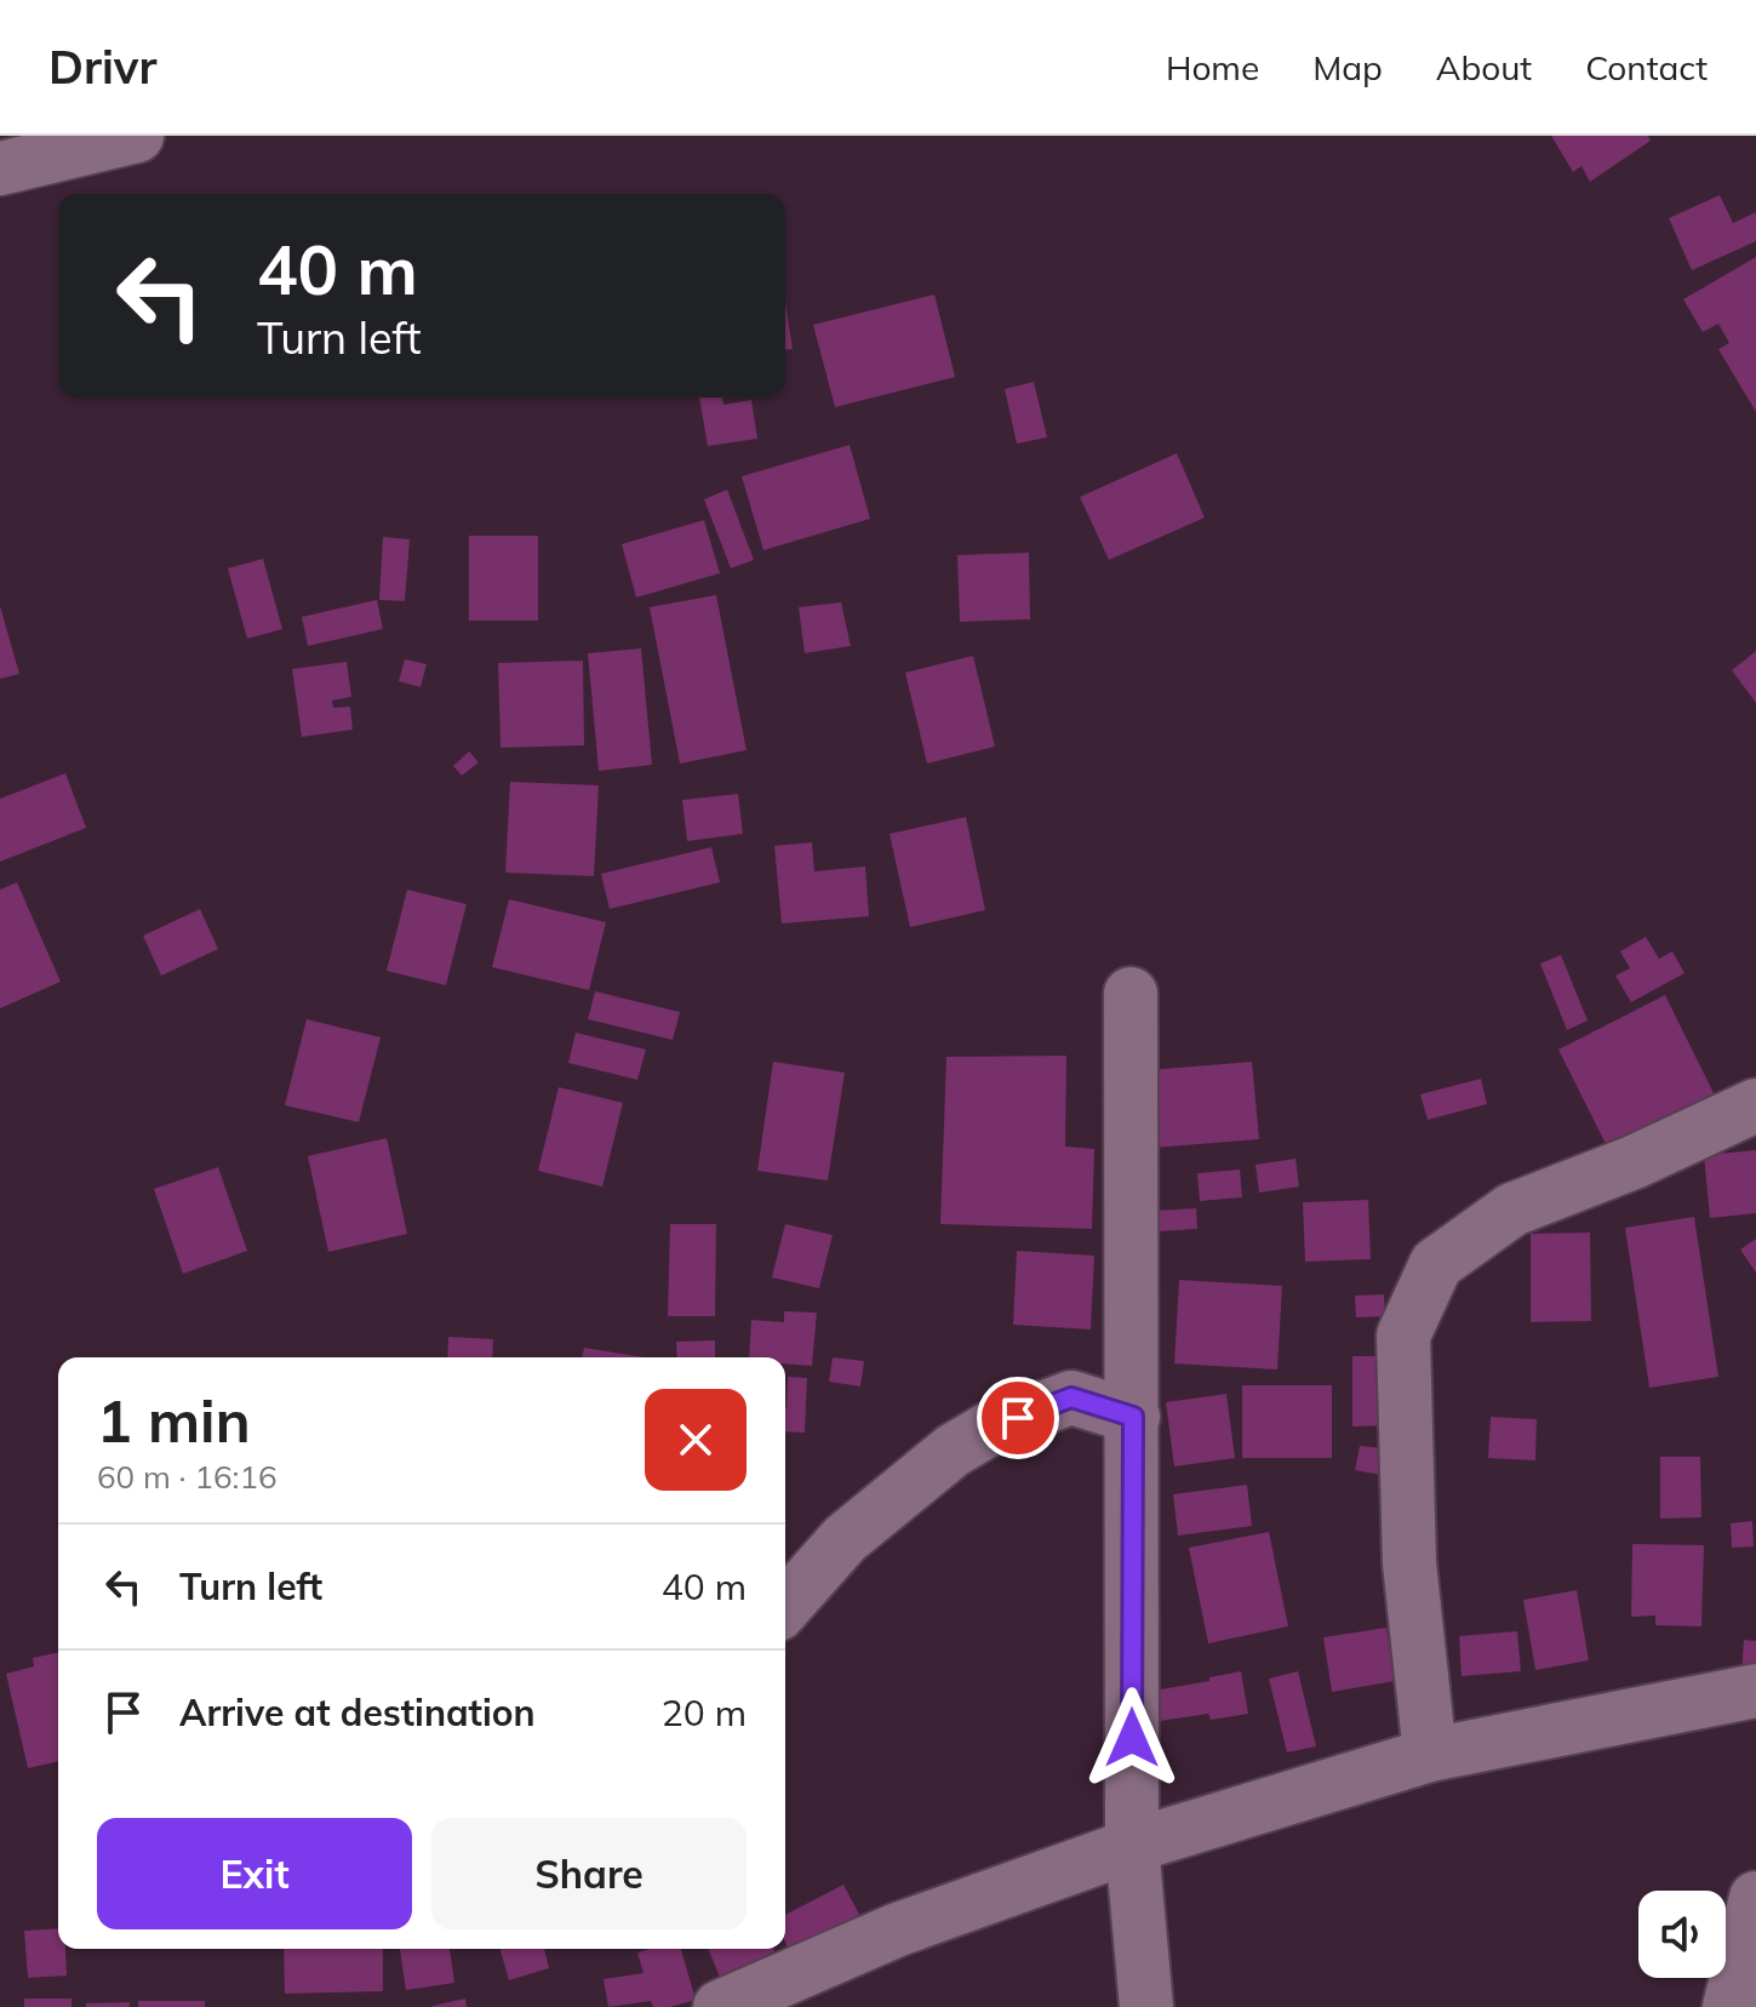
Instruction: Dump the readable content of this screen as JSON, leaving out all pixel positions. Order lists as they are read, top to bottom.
{
  "page": {
    "header": "Drivr",
    "nav": [
      "Home",
      "Map",
      "About",
      "Contact"
    ],
    "turn": ["40 m", "Turn left"],
    "heading": ["1 min", "60 m · 16:16"],
    "list": [
      {
        "name": "Turn left",
        "value": "40 m"
      },
      {
        "name": "Arrive at destination",
        "value": "20 m"
      }
    ],
    "buttons": ["Exit", "Share"]
  }
}
